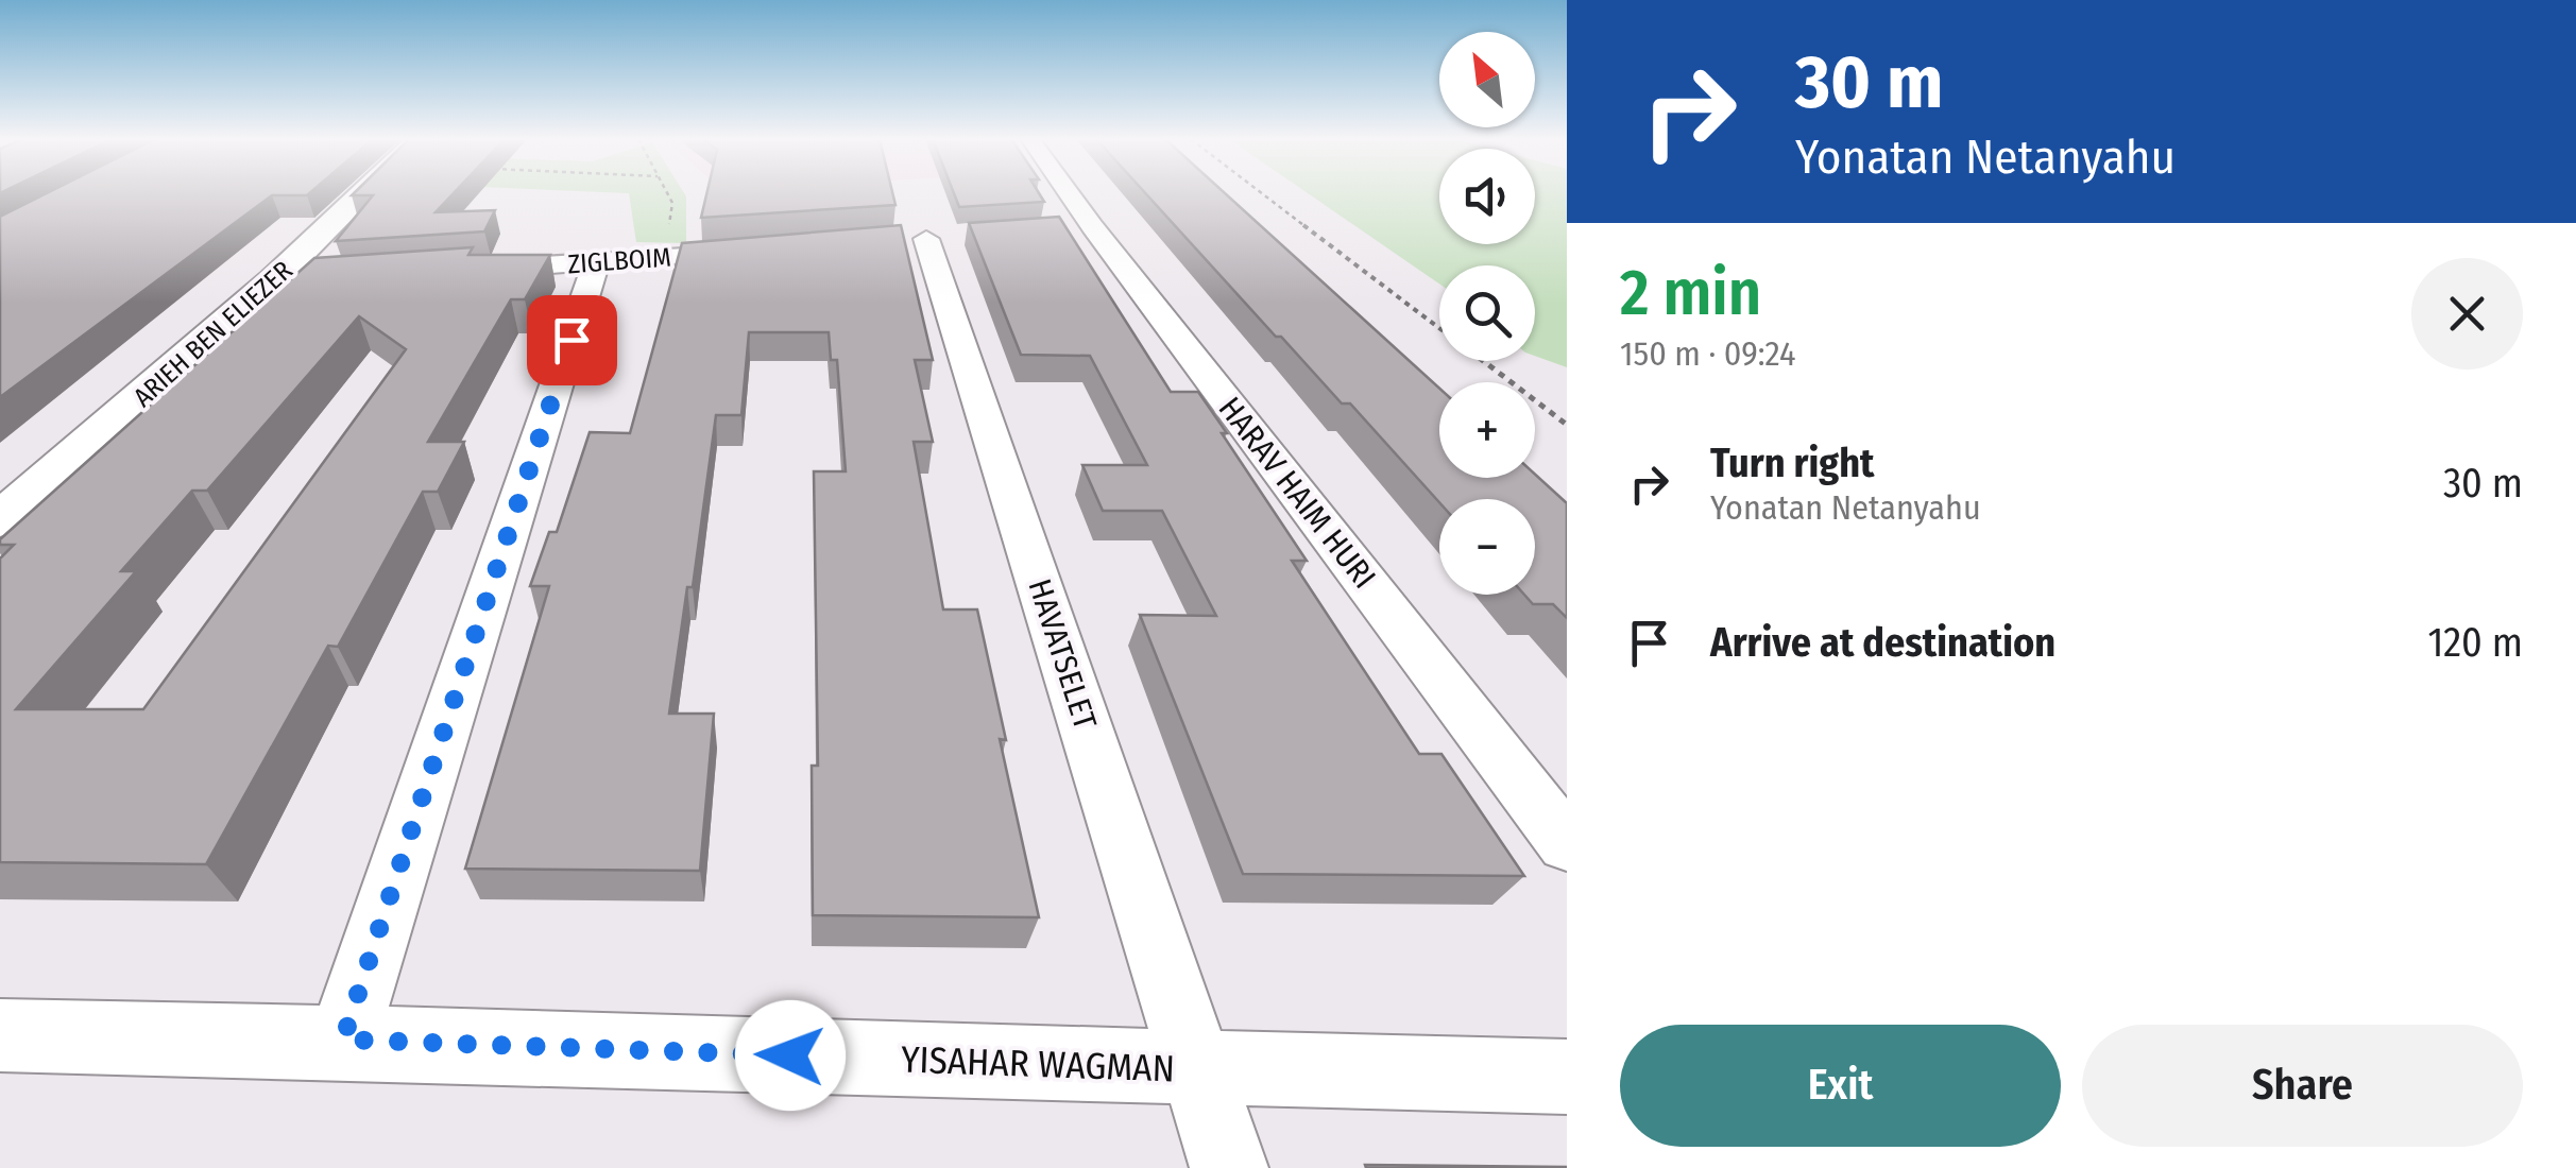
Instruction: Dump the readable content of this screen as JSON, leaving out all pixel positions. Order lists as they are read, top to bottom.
{
  "streets": {
    "street": [
      "ZIGLBOIM",
      "ARIEH BEN ELIEZER",
      "HARAV HAIM HURI",
      "HAVATSELET",
      "YISAHAR WAGMAN"
    ]
  },
  "crossings": [
    ["HAVATSELET", "YISAHAR WAGMAN"]
  ],
  "north": "top left",
  "page": {
    "turn": ["30 m", "Yonatan Netanyahu"],
    "map_buttons": ["+", "−"],
    "heading": ["2 min", "150 m · 09:24"],
    "list": [
      {
        "name": "Turn right",
        "note": "Yonatan Netanyahu",
        "value": "30 m"
      },
      {
        "name": "Arrive at destination",
        "value": "120 m"
      }
    ],
    "buttons": ["Exit", "Share"]
  }
}
